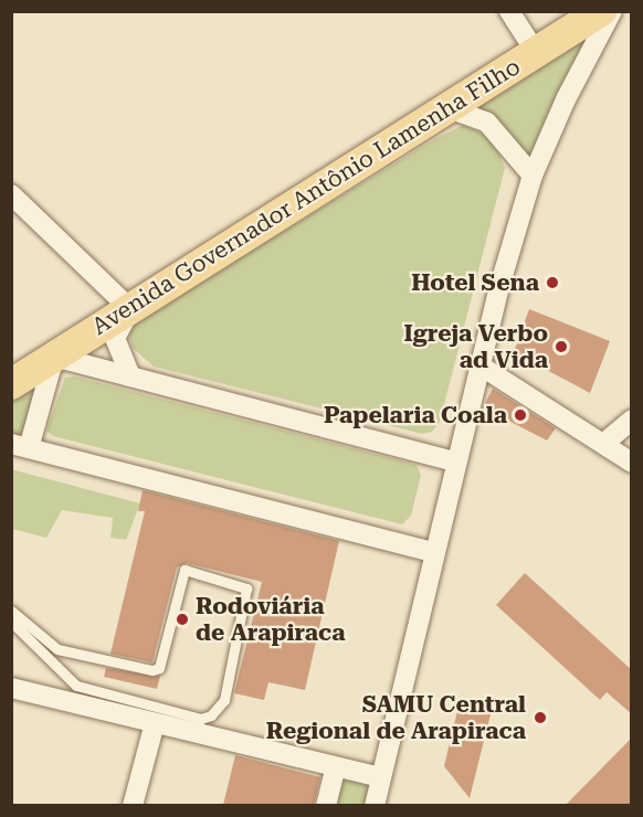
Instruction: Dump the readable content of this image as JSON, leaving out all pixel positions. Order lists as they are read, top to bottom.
{
  "streets": {
    "main road": ["Avenida Governador Antônio Lamenha Filho"]
  },
  "places": [
    "Hotel Sena",
    "Igreja Verbo ad Vida",
    "Papelaria Coala",
    "Rodoviária de Arapiraca",
    "SAMU Central Regional de Arapiraca"
  ]
}
